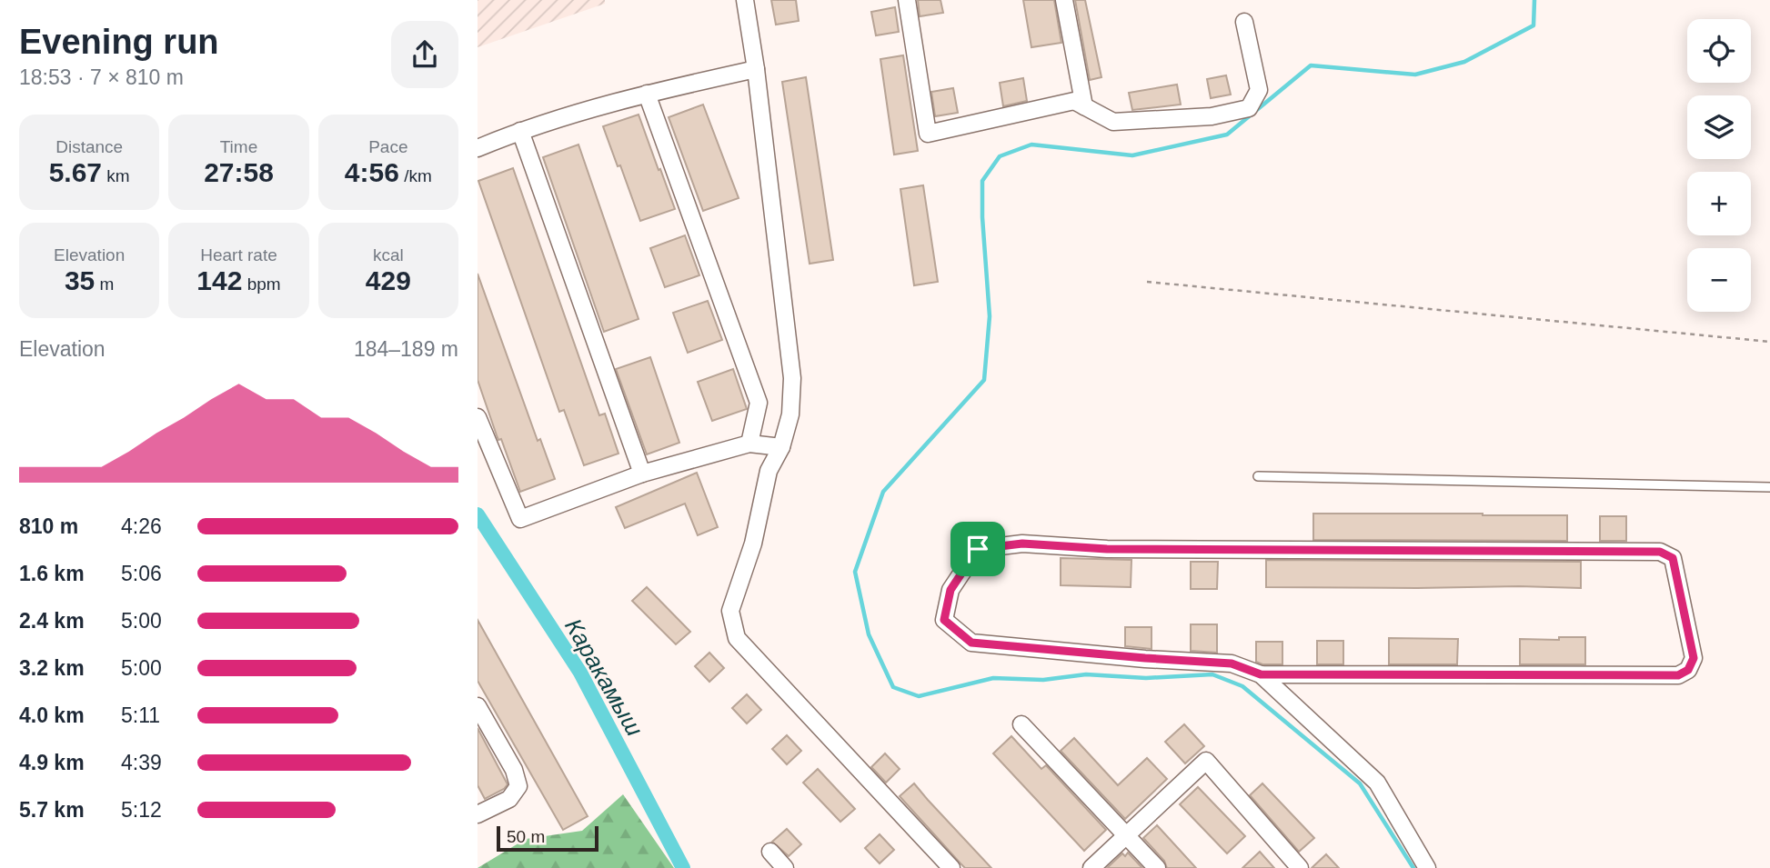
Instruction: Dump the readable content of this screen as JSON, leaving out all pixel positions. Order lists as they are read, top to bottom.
{
  "water": ["Каракамыш"],
  "scale_bar": "50 m",
  "page": {
    "heading": ["Evening run", "18:53 · 7 × 810 m"],
    "map_buttons": ["+", "−"],
    "stats": [
      ["Distance", "5.67 km"],
      ["Time", "27:58"],
      ["Pace", "4:56 /km"],
      ["Elevation", "35 m"],
      ["Heart rate", "142 bpm"],
      ["kcal", "429"]
    ],
    "chart": ["Elevation", "184–189 m"],
    "list": [
      {
        "name": "810 m",
        "note": "4:26"
      },
      {
        "name": "1.6 km",
        "note": "5:06"
      },
      {
        "name": "2.4 km",
        "note": "5:00"
      },
      {
        "name": "3.2 km",
        "note": "5:00"
      },
      {
        "name": "4.0 km",
        "note": "5:11"
      },
      {
        "name": "4.9 km",
        "note": "4:39"
      },
      {
        "name": "5.7 km",
        "note": "5:12"
      }
    ],
    "scale": "50 m"
  }
}
